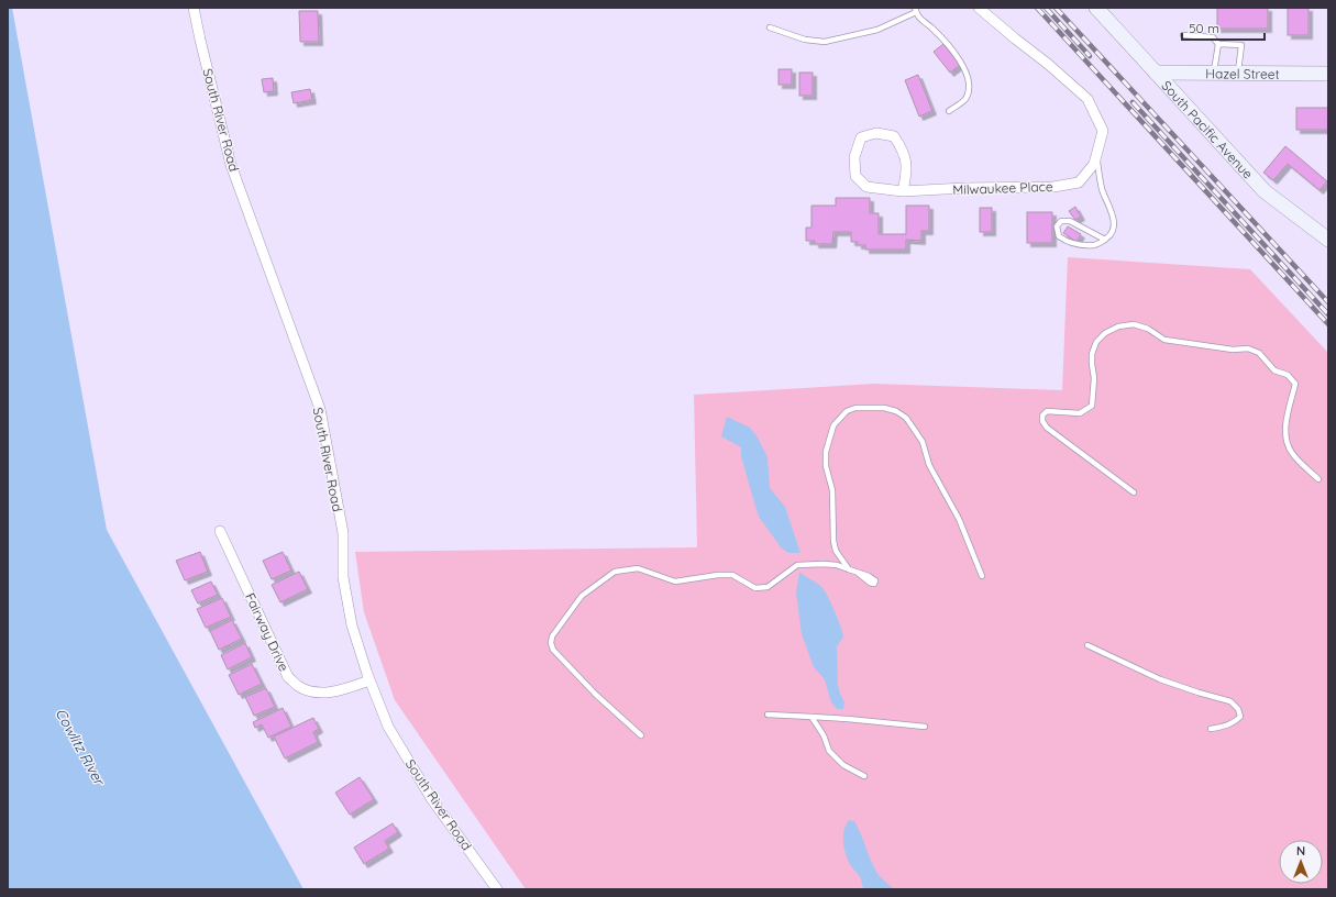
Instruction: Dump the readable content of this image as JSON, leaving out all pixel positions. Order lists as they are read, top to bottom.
{
  "streets": {
    "street": [
      "Hazel Street",
      "South River Road",
      "South Pacific Avenue",
      "Milwaukee Place",
      "Fairway Drive"
    ]
  },
  "crossings": [
    ["Hazel Street", "South Pacific Avenue"],
    ["South River Road", "Fairway Drive"]
  ],
  "water": ["Cowlitz River"],
  "scale_bar": "50 m",
  "north": "top"
}
